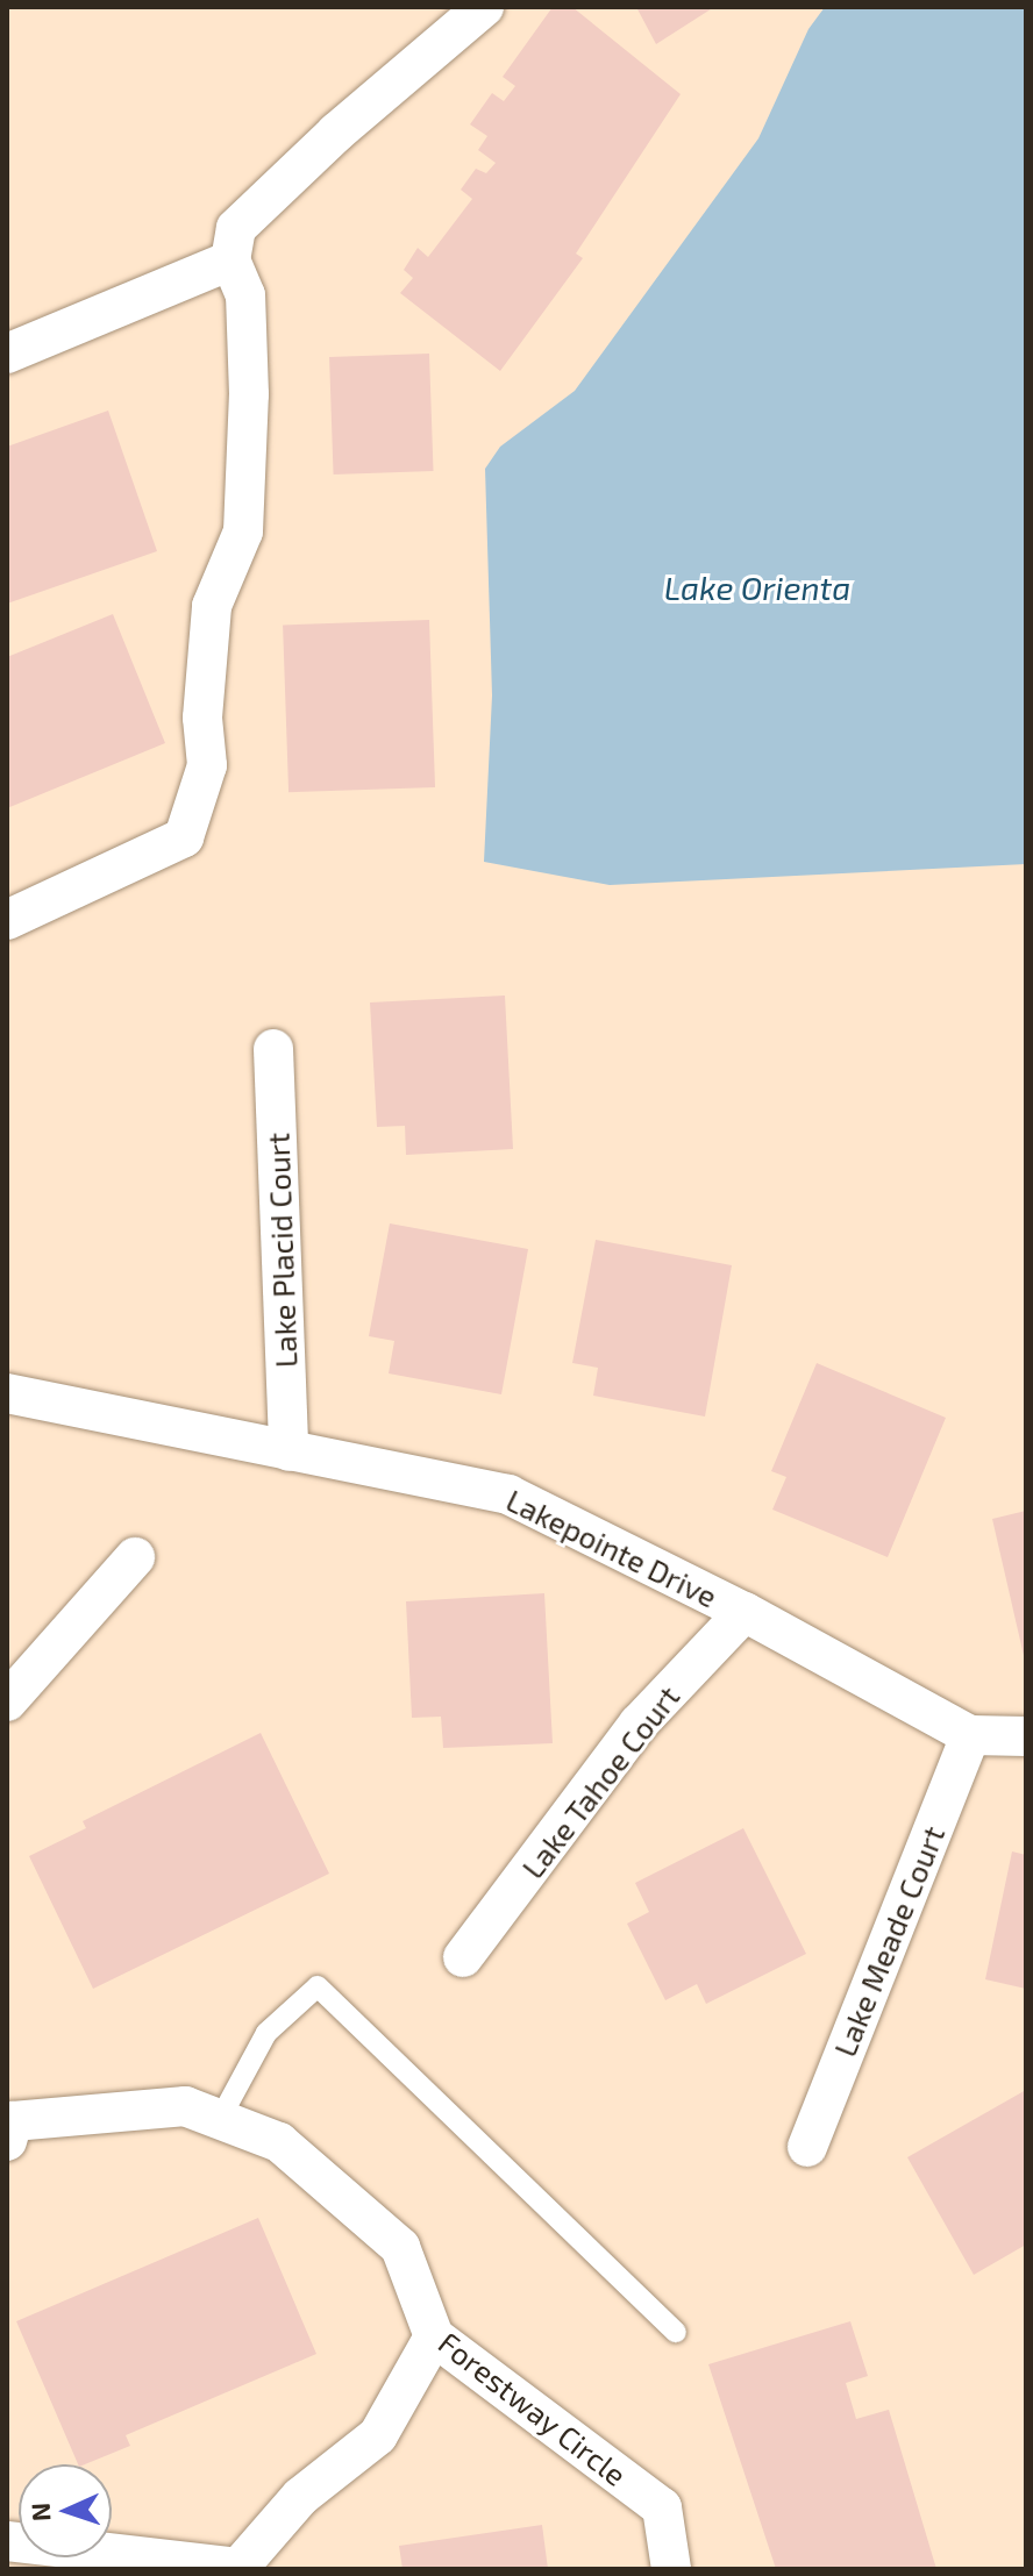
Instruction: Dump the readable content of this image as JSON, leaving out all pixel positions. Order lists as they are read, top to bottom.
{
  "streets": {
    "street": [
      "Lake Placid Court",
      "Lakepointe Drive",
      "Lake Tahoe Court",
      "Lake Meade Court",
      "Forestway Circle"
    ]
  },
  "crossings": [
    ["Lake Placid Court", "Lakepointe Drive"],
    ["Lakepointe Drive", "Lake Tahoe Court"],
    ["Lakepointe Drive", "Lake Meade Court"]
  ],
  "water": ["Lake Orienta"],
  "north": "left"
}
